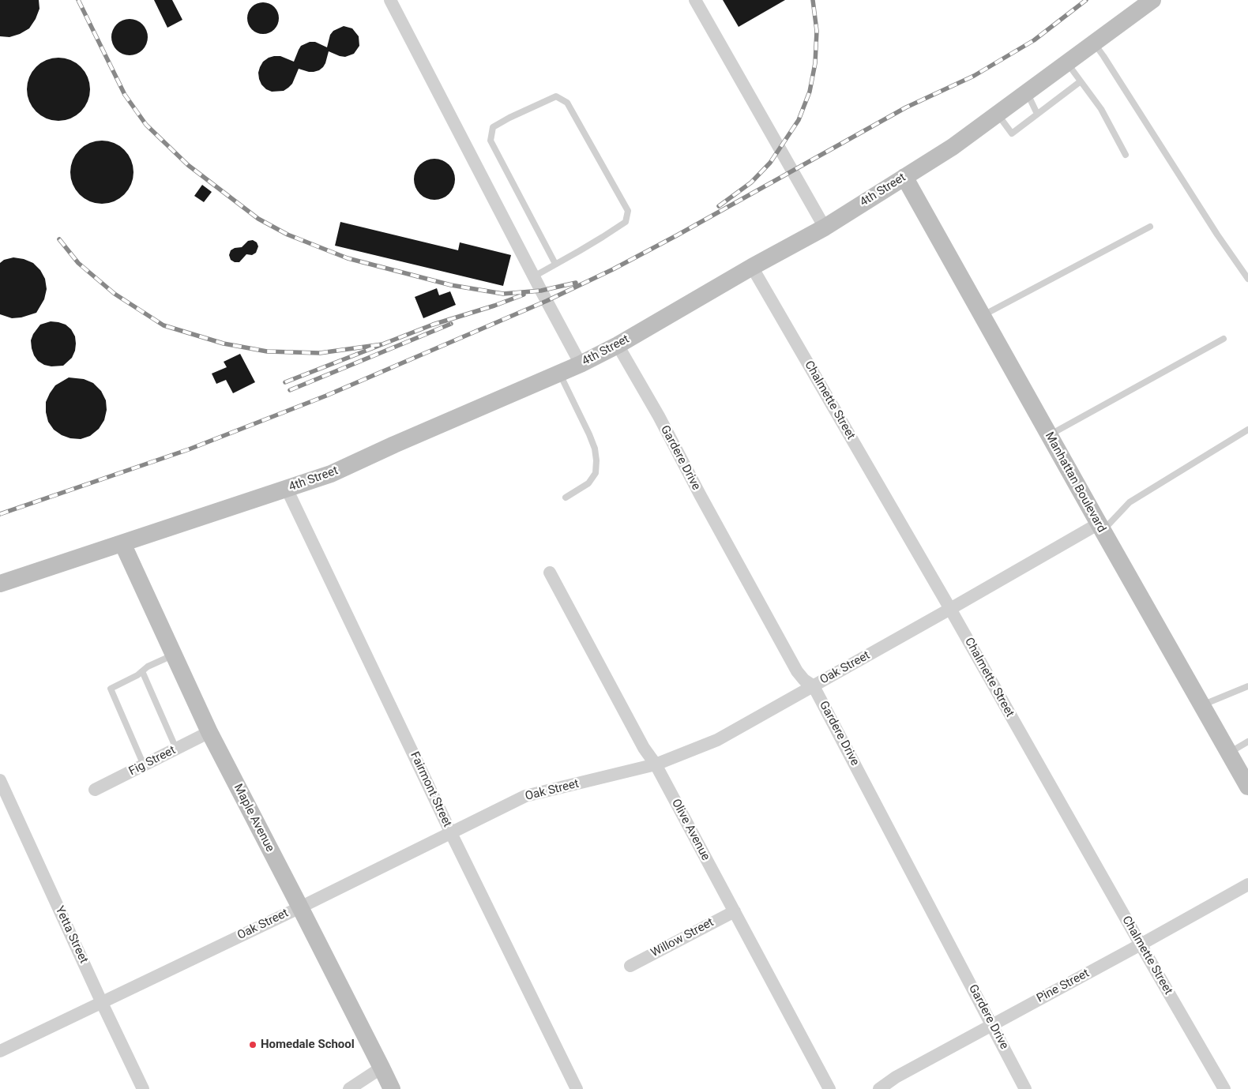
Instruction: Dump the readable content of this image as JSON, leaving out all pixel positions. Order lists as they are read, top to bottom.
{
  "streets": {
    "main road": ["4th Street", "Manhattan Boulevard", "Maple Avenue"],
    "street": [
      "Chalmette Street",
      "Gardere Drive",
      "Oak Street",
      "Fig Street",
      "Fairmont Street",
      "Olive Avenue",
      "Yetta Street",
      "Willow Street",
      "Pine Street"
    ]
  },
  "crossings": [
    ["4th Street", "Chalmette Street"],
    ["4th Street", "Gardere Drive"],
    ["4th Street", "Manhattan Boulevard"],
    ["4th Street", "Fairmont Street"],
    ["4th Street", "Maple Avenue"],
    ["Chalmette Street", "Oak Street"],
    ["Chalmette Street", "Pine Street"],
    ["Gardere Drive", "Oak Street"],
    ["Gardere Drive", "Pine Street"],
    ["Manhattan Boulevard", "Oak Street"],
    ["Oak Street", "Fairmont Street"],
    ["Oak Street", "Maple Avenue"],
    ["Oak Street", "Olive Avenue"],
    ["Oak Street", "Yetta Street"],
    ["Fig Street", "Maple Avenue"],
    ["Olive Avenue", "Willow Street"]
  ],
  "places": ["Homedale School"]
}
